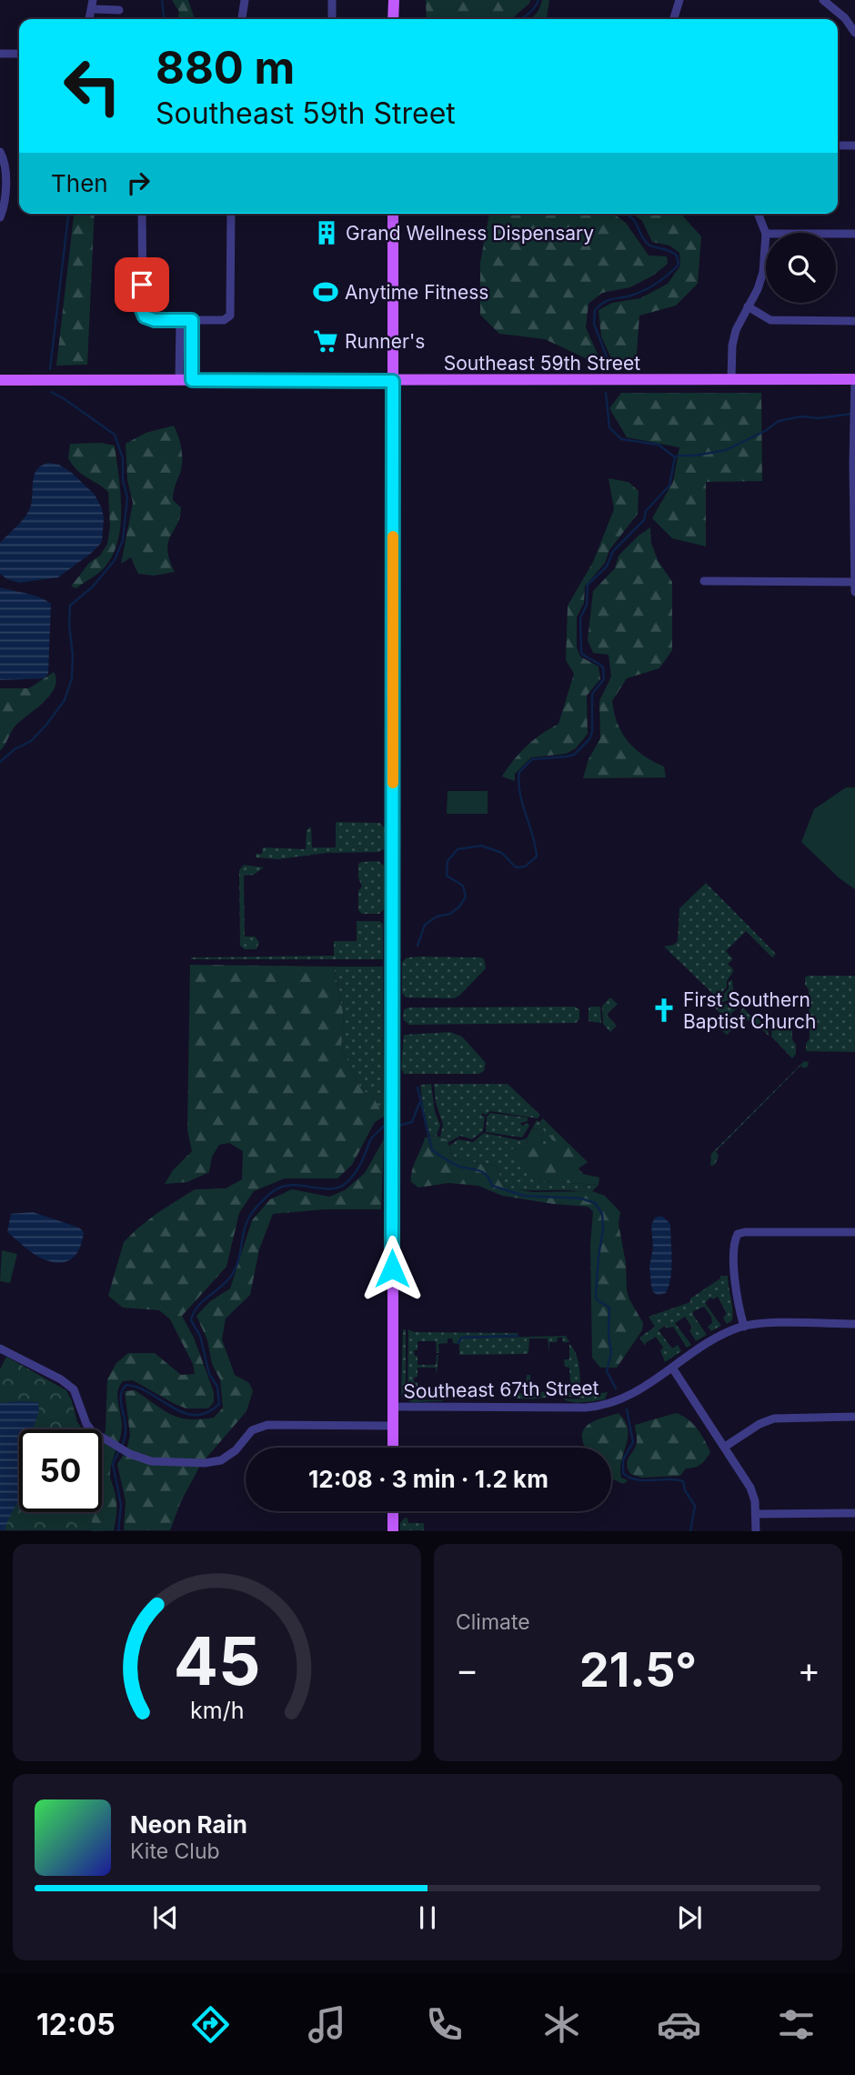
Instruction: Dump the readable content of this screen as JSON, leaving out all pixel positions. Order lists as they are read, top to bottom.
{
  "streets": {
    "main road": ["Southeast 59th Street"],
    "street": ["Southeast 67th Street"]
  },
  "places": {
    "building": ["Grand Wellness Dispensary"],
    "sports": ["Anytime Fitness"],
    "supermarket": ["Runner's"],
    "church": ["First Southern Baptist Church"]
  },
  "page": {
    "turn": ["880 m", "Southeast 59th Street"],
    "then": "Then",
    "limit": "50",
    "trip": "12:08 · 3 min · 1.2 km",
    "tile": "Climate",
    "heat": ["−", "21.5°", "+"],
    "song": ["Neon Rain", "Kite Club"],
    "tabs": "12:05",
    "gauge": ["45", "km/h"]
  }
}
